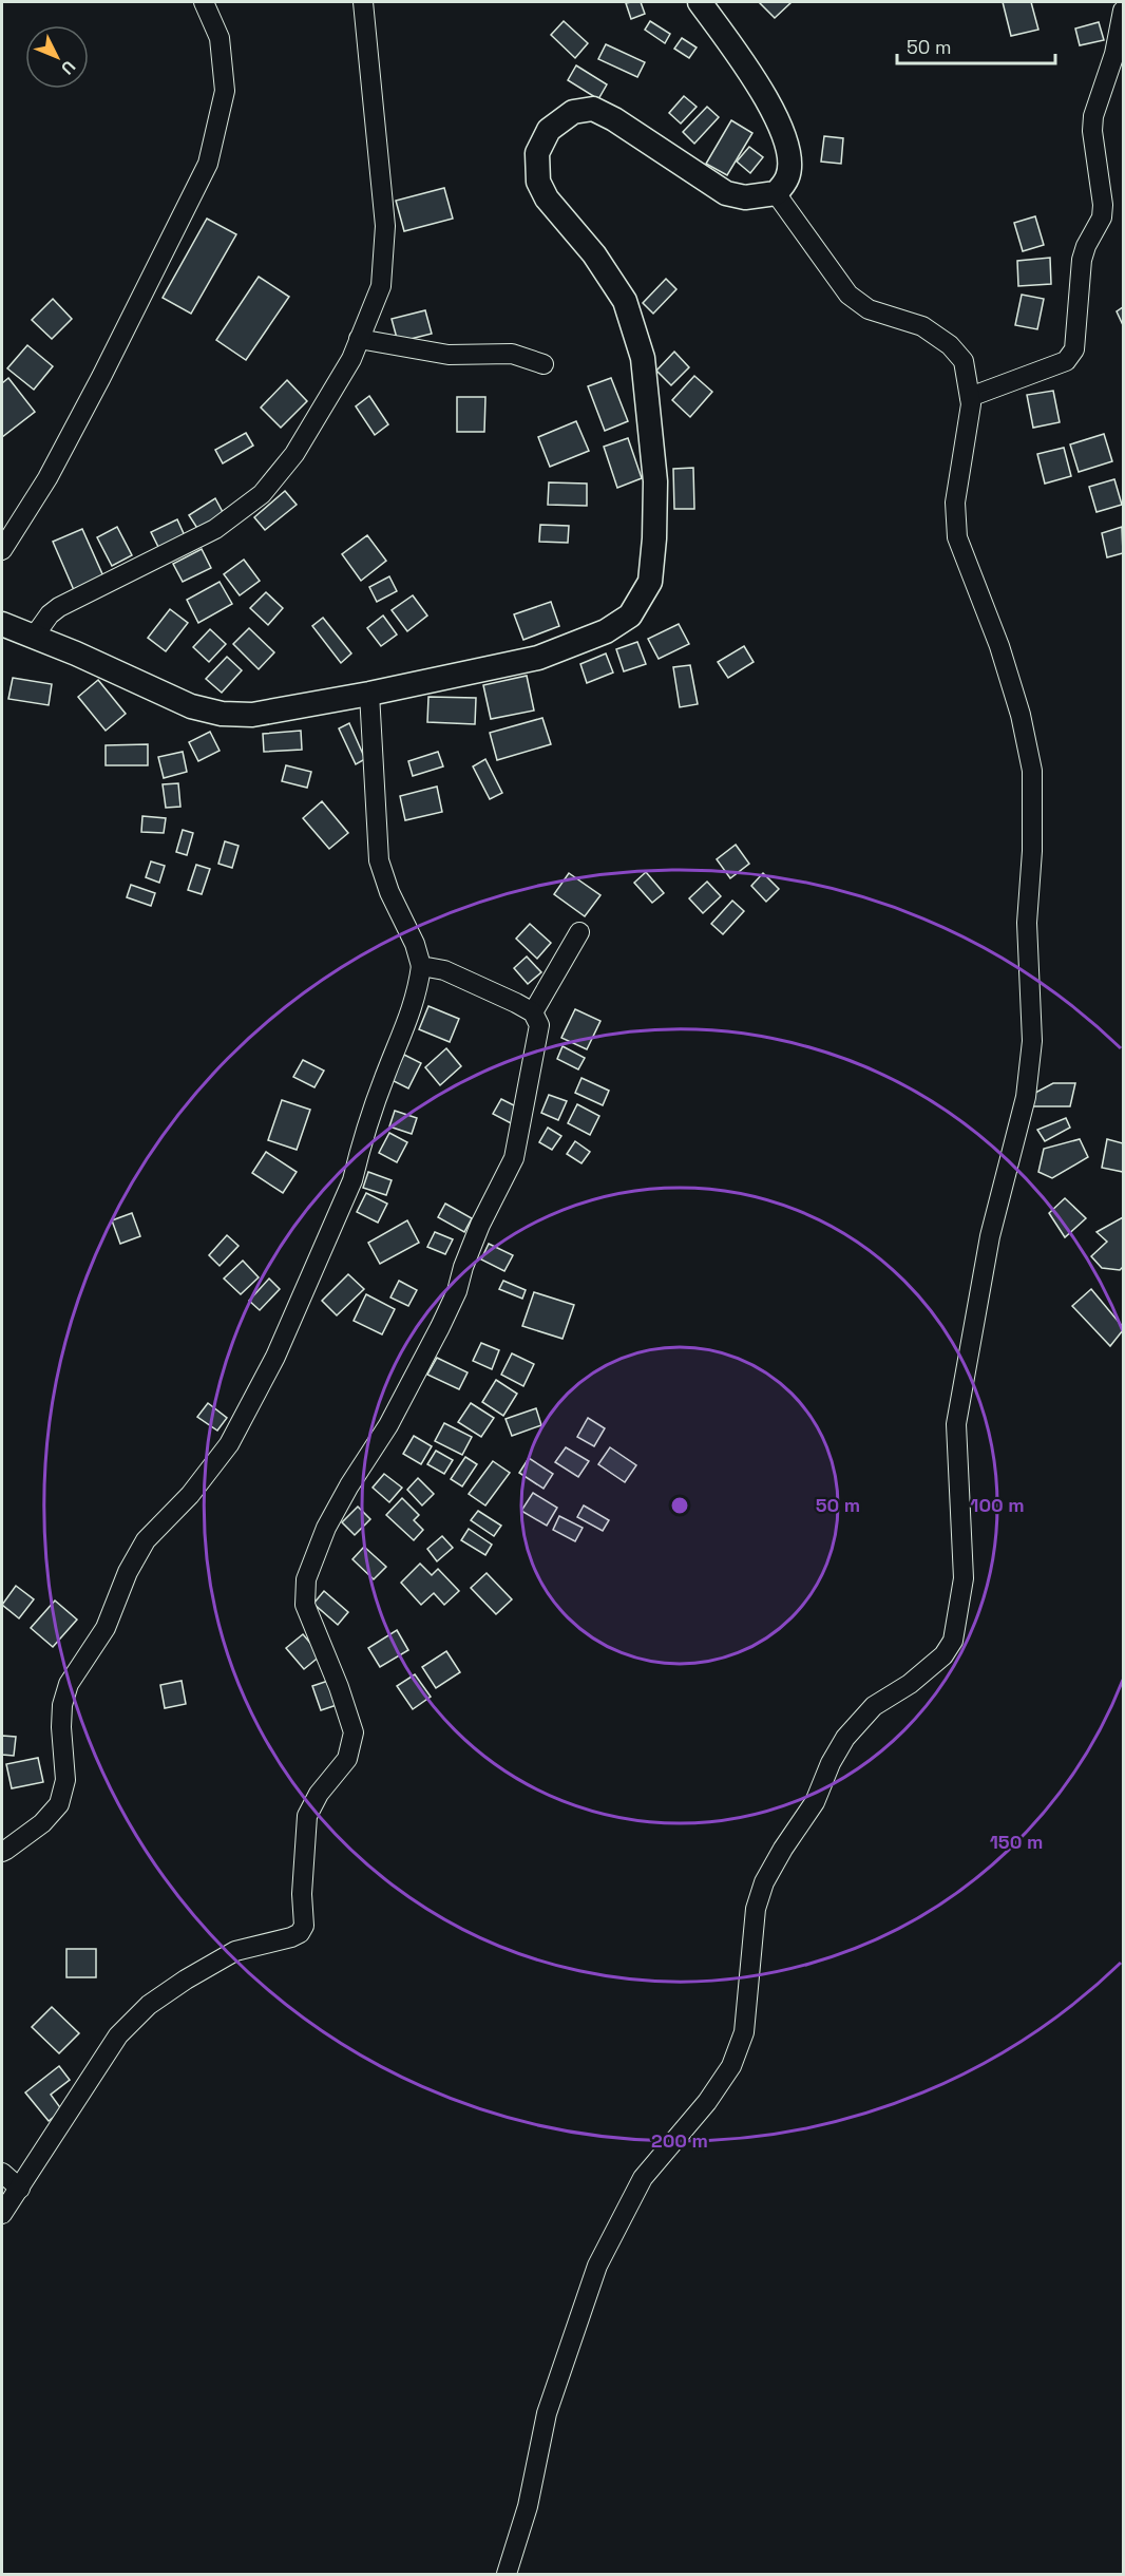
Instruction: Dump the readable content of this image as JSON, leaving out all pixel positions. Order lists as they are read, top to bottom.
{
  "scale_bar": "50 m",
  "north": "bottom right",
  "rings": [
    "50 m",
    "100 m",
    "150 m",
    "200 m"
  ]
}
